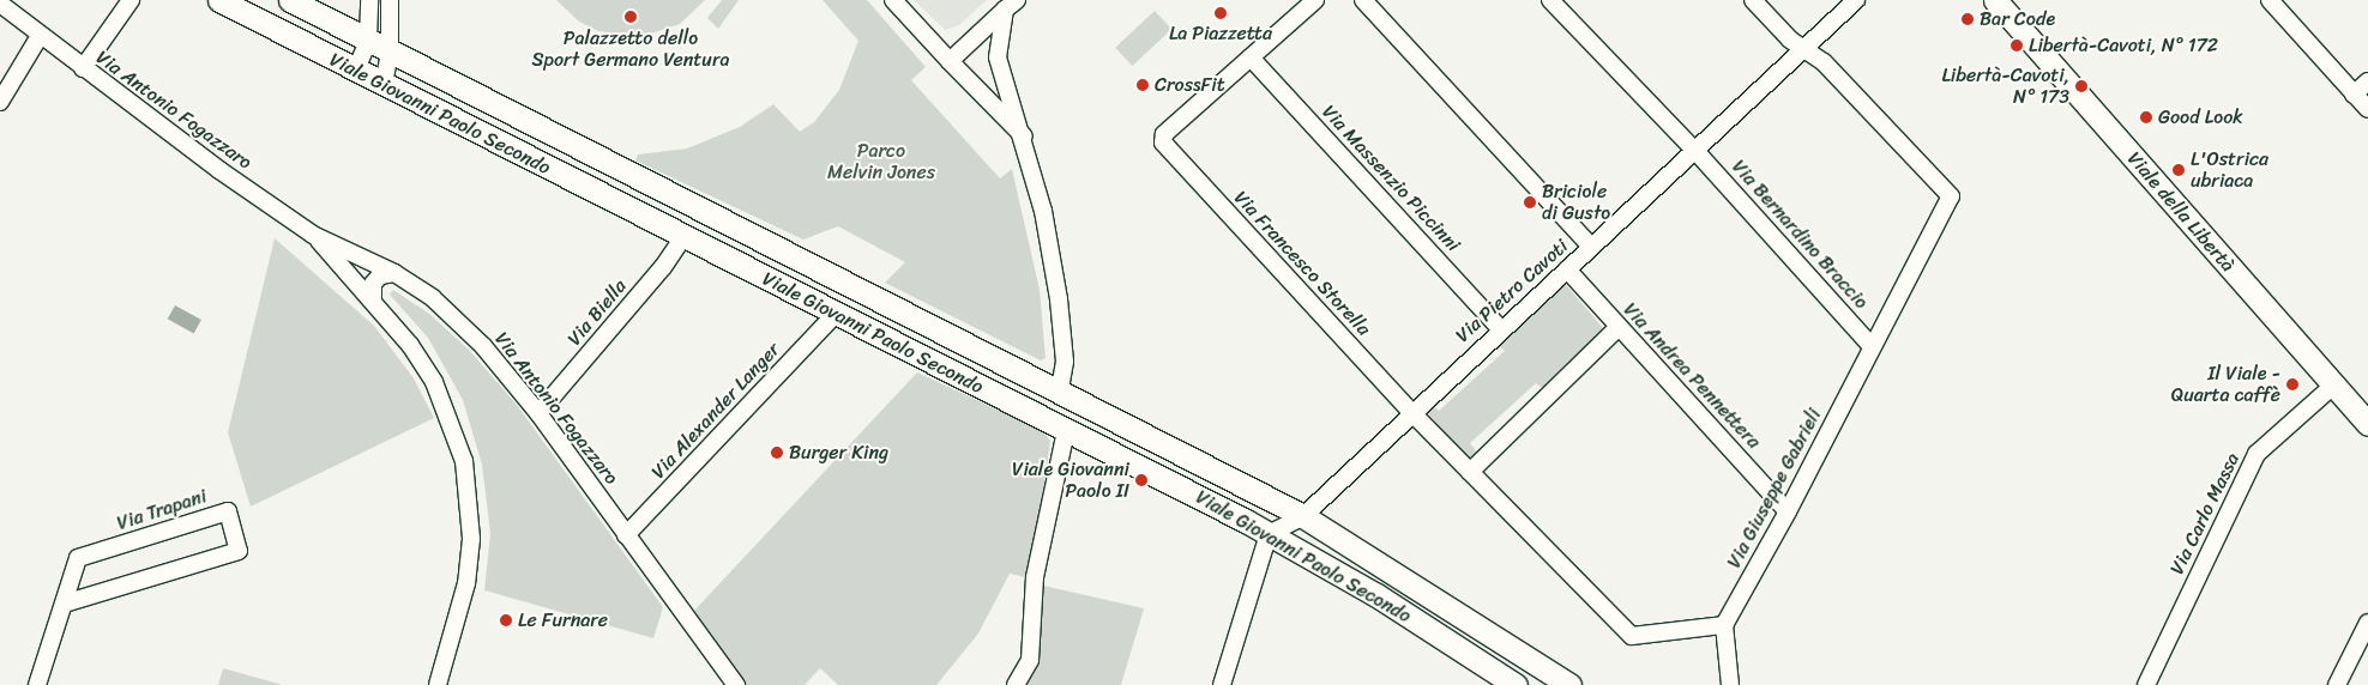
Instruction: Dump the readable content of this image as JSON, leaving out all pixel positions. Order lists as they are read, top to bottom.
{
  "streets": {
    "main road": ["Viale Giovanni Paolo Secondo", "Viale della Libertà"],
    "street": [
      "Via Antonio Fogazzaro",
      "Via Massenzio Piccinni",
      "Via Bernardino Braccio",
      "Via Francesco Storella",
      "Via Pietro Cavoti",
      "Via Biella",
      "Via Andrea Pennettera",
      "Via Alexander Langer",
      "Via Giuseppe Gabrieli",
      "Via Trapani",
      "Via Carlo Massa"
    ]
  },
  "crossings": [
    ["Via Antonio Fogazzaro", "Via Biella"],
    ["Via Antonio Fogazzaro", "Via Alexander Langer"],
    ["Viale Giovanni Paolo Secondo", "Via Pietro Cavoti"],
    ["Viale Giovanni Paolo Secondo", "Via Biella"],
    ["Viale Giovanni Paolo Secondo", "Via Alexander Langer"],
    ["Via Massenzio Piccinni", "Via Francesco Storella"],
    ["Via Massenzio Piccinni", "Via Pietro Cavoti"],
    ["Viale della Libertà", "Via Carlo Massa"],
    ["Via Bernardino Braccio", "Via Pietro Cavoti"],
    ["Via Bernardino Braccio", "Via Giuseppe Gabrieli"],
    ["Via Francesco Storella", "Via Pietro Cavoti"],
    ["Via Pietro Cavoti", "Via Andrea Pennettera"],
    ["Via Pietro Cavoti", "Via Giuseppe Gabrieli"],
    ["Via Andrea Pennettera", "Via Giuseppe Gabrieli"]
  ],
  "parks": ["Parco Melvin Jones"],
  "places": [
    "La Piazzetta",
    "Palazzetto dello Sport Germano Ventura",
    "Bar Code",
    "Libertà-Cavoti, N° 172",
    "CrossFit",
    "Libertà-Cavoti, N° 173",
    "Good Look",
    "L'Ostrica ubriaca",
    "Briciole di Gusto",
    "Il Viale - Quarta caffè",
    "Burger King",
    "Viale Giovanni Paolo II",
    "Le Furnare"
  ]
}
